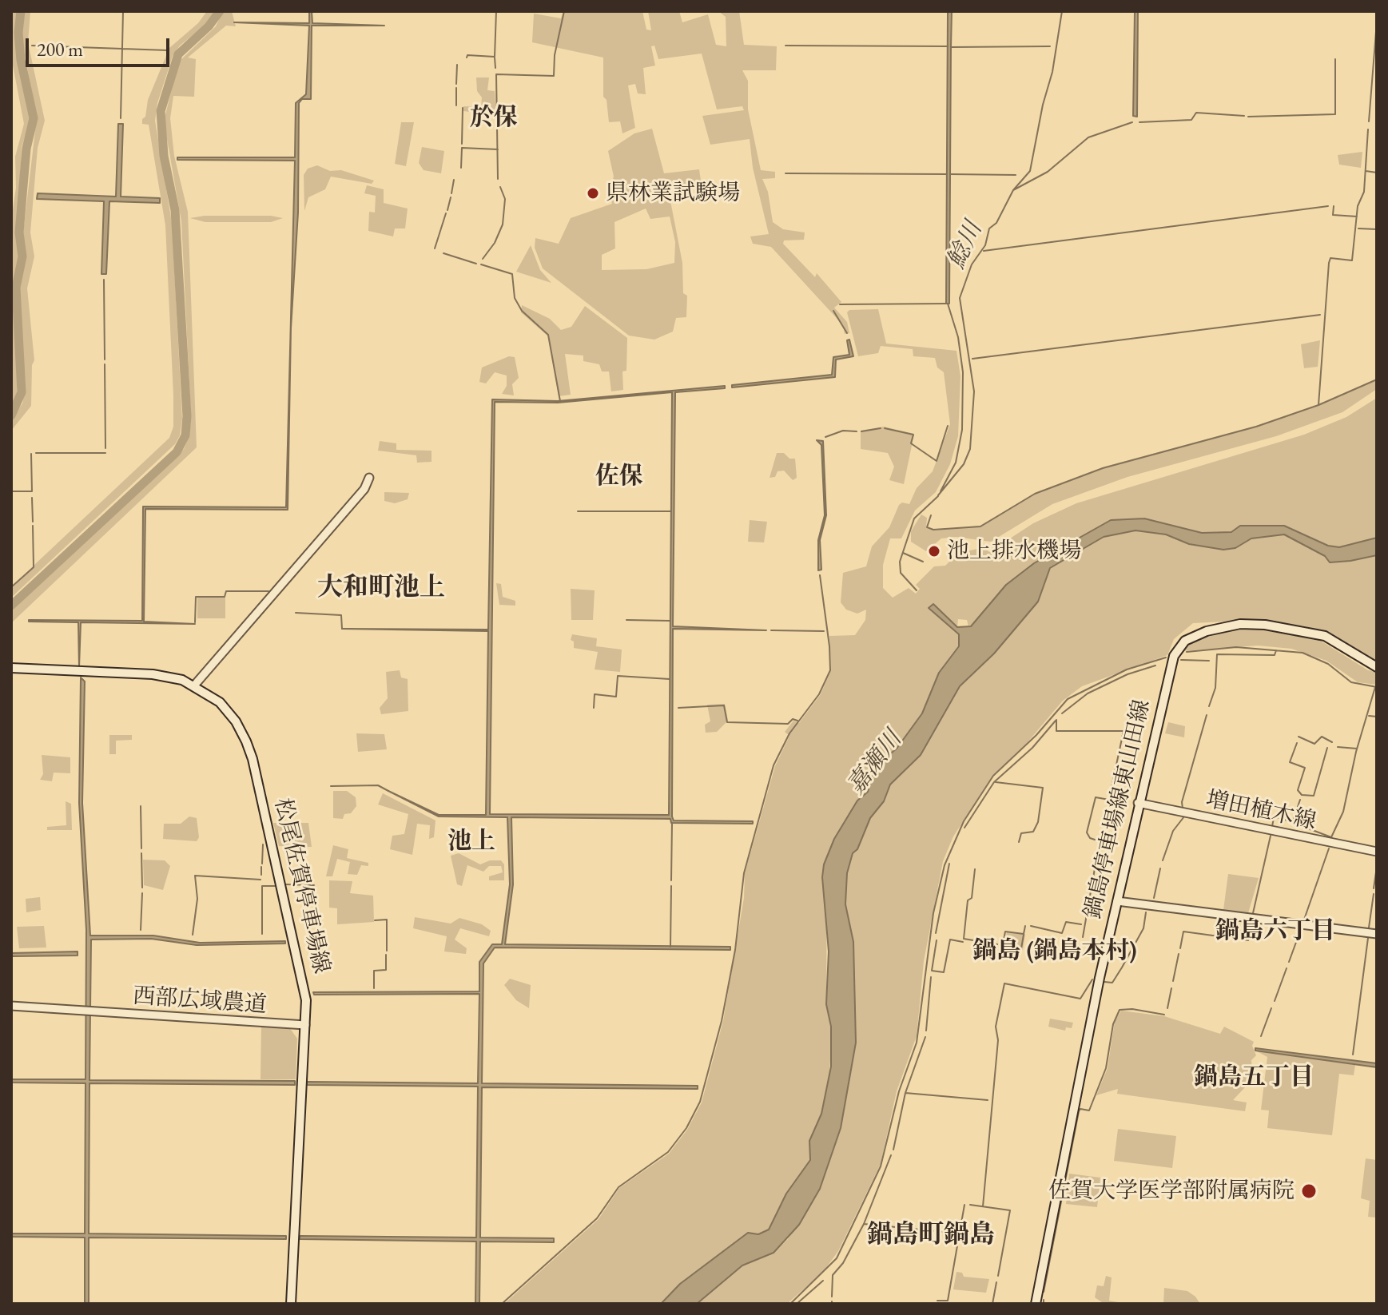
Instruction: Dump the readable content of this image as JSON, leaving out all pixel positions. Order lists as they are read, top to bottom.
{
  "streets": {
    "main road": ["鍋島停車場線東山田線", "松尾佐賀停車場線"],
    "street": ["増田植木線", "西部広域農道"]
  },
  "crossings": [
    ["鍋島停車場線東山田線", "増田植木線"],
    ["松尾佐賀停車場線", "西部広域農道"]
  ],
  "districts": [
    "於保",
    "佐保",
    "大和町池上",
    "池上",
    "鍋島六丁目",
    "鍋島 (鍋島本村)",
    "鍋島五丁目",
    "鍋島町鍋島"
  ],
  "water": ["鯰川", "嘉瀬川"],
  "places": ["県林業試験場", "池上排水機場", "佐賀大学医学部附属病院"],
  "scale_bar": "200 m"
}
